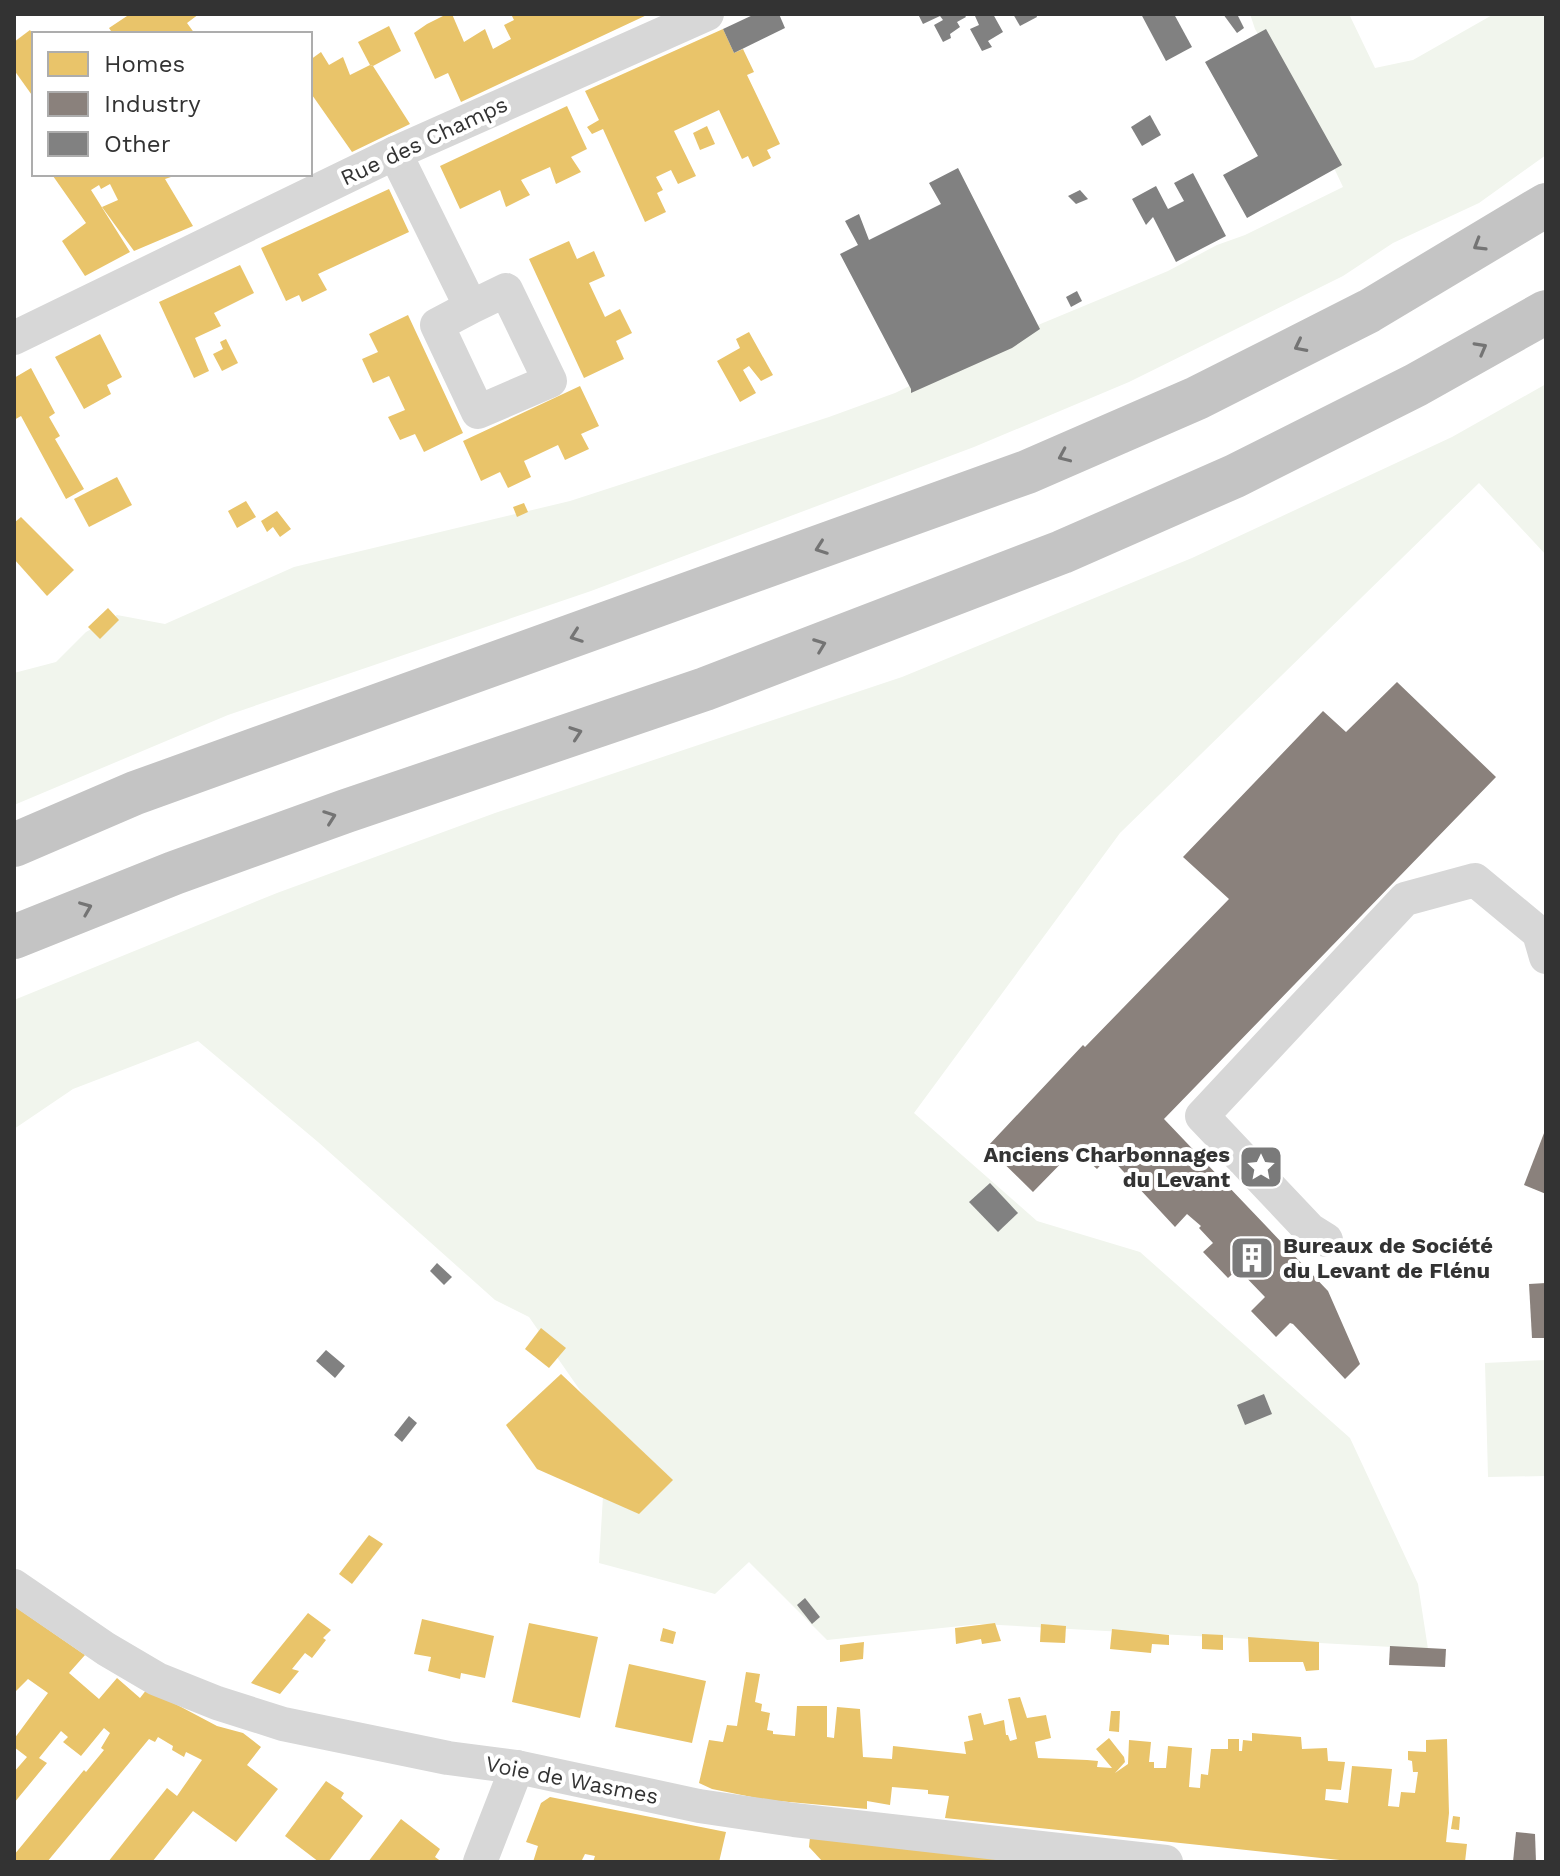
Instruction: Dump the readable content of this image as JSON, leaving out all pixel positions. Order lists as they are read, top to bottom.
{
  "streets": {
    "street": ["Rue des Champs", "Voie de Wasmes"]
  },
  "places": {
    "place": ["Anciens Charbonnages du Levant"],
    "building": ["Bureaux de Société du Levant de Flénu"]
  },
  "legend": ["Homes", "Industry", "Other"]
}
